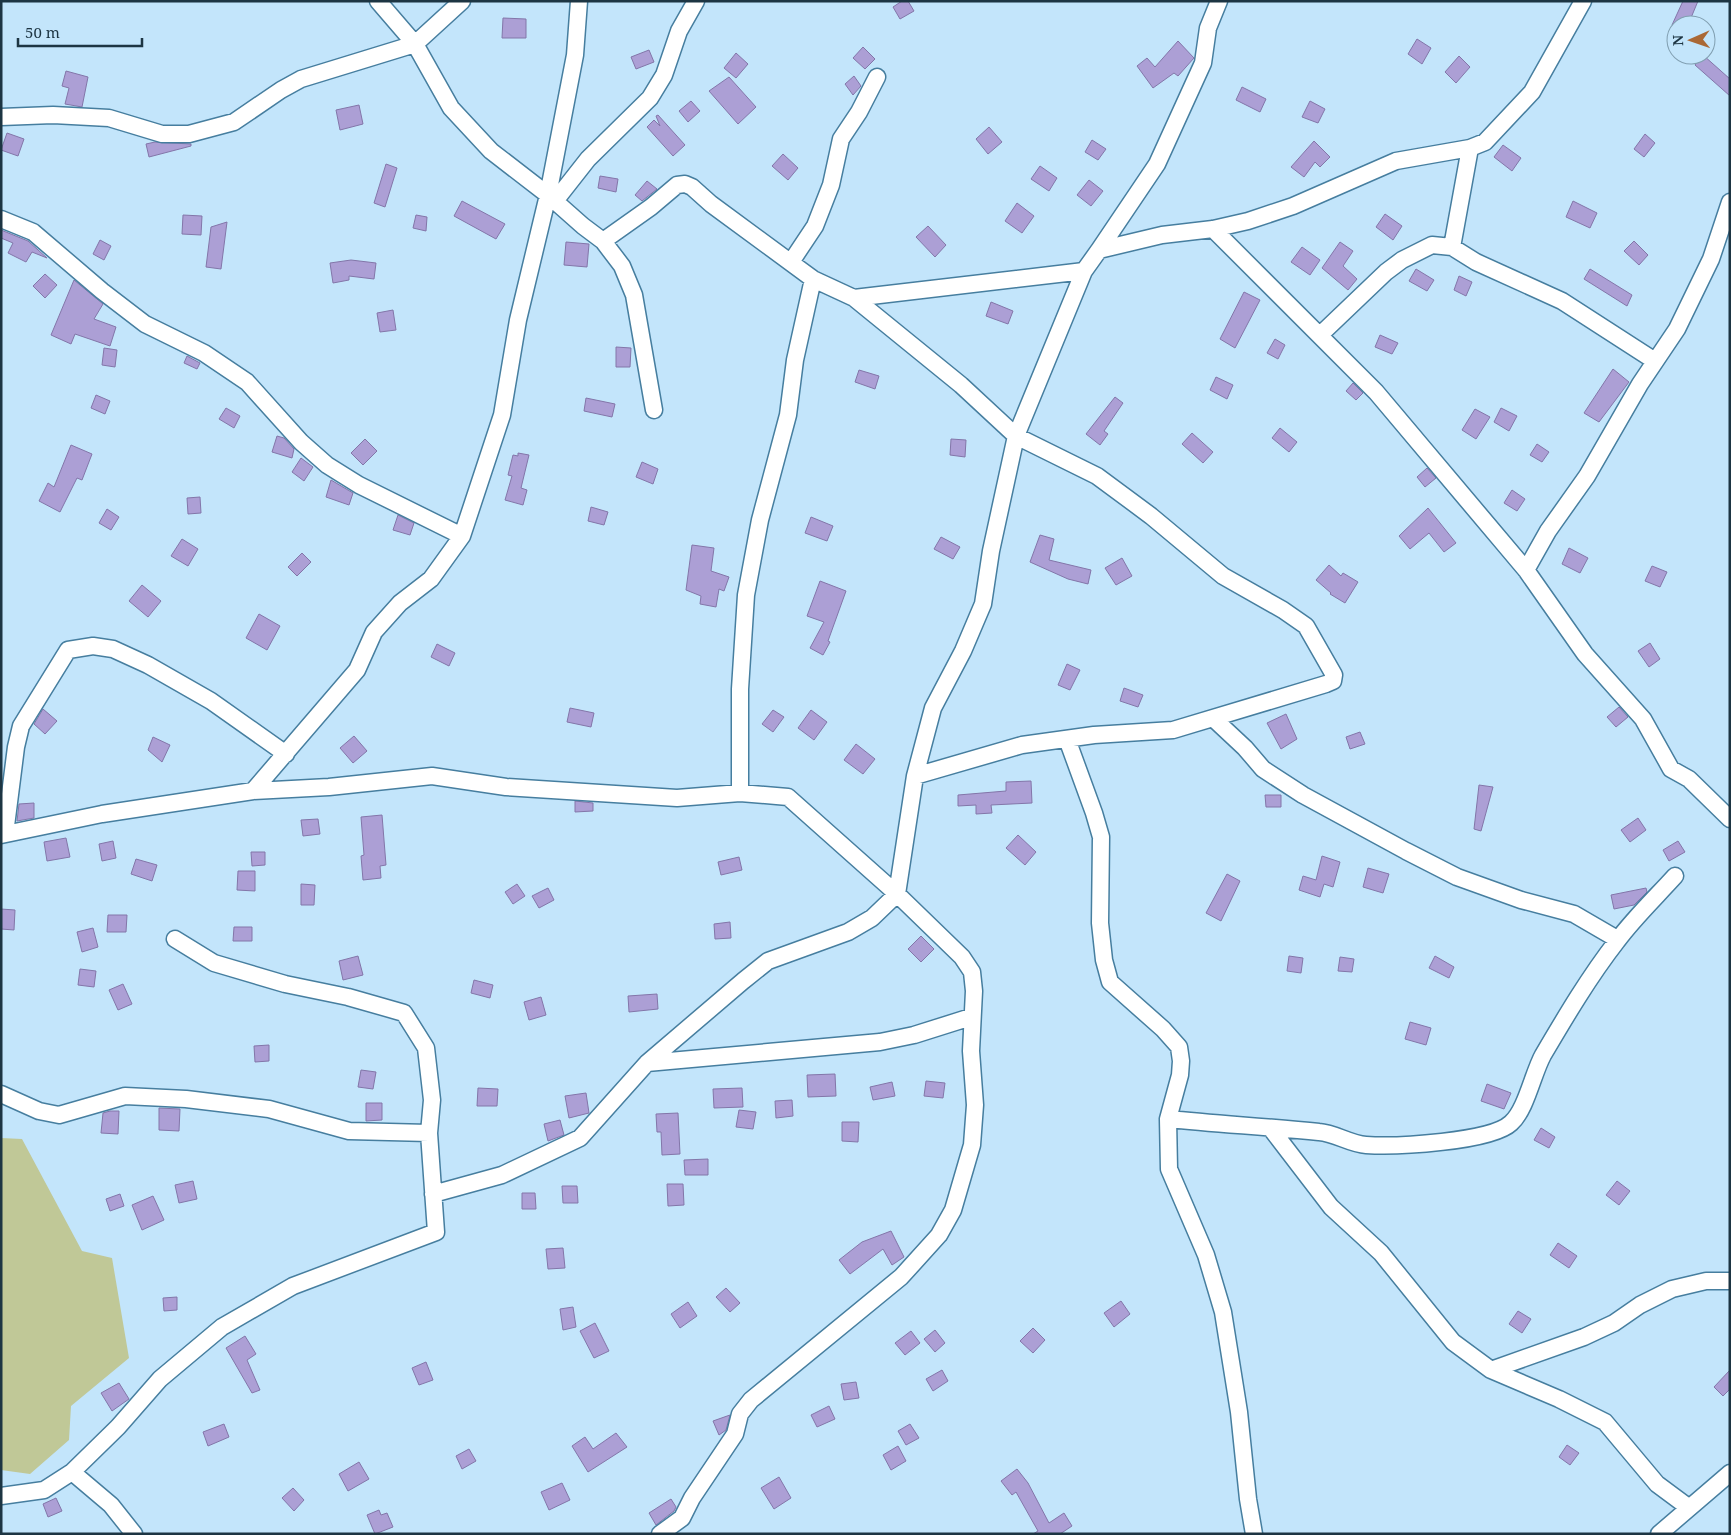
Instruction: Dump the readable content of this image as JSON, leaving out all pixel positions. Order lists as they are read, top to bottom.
{
  "scale_bar": "50 m",
  "north": "left"
}
